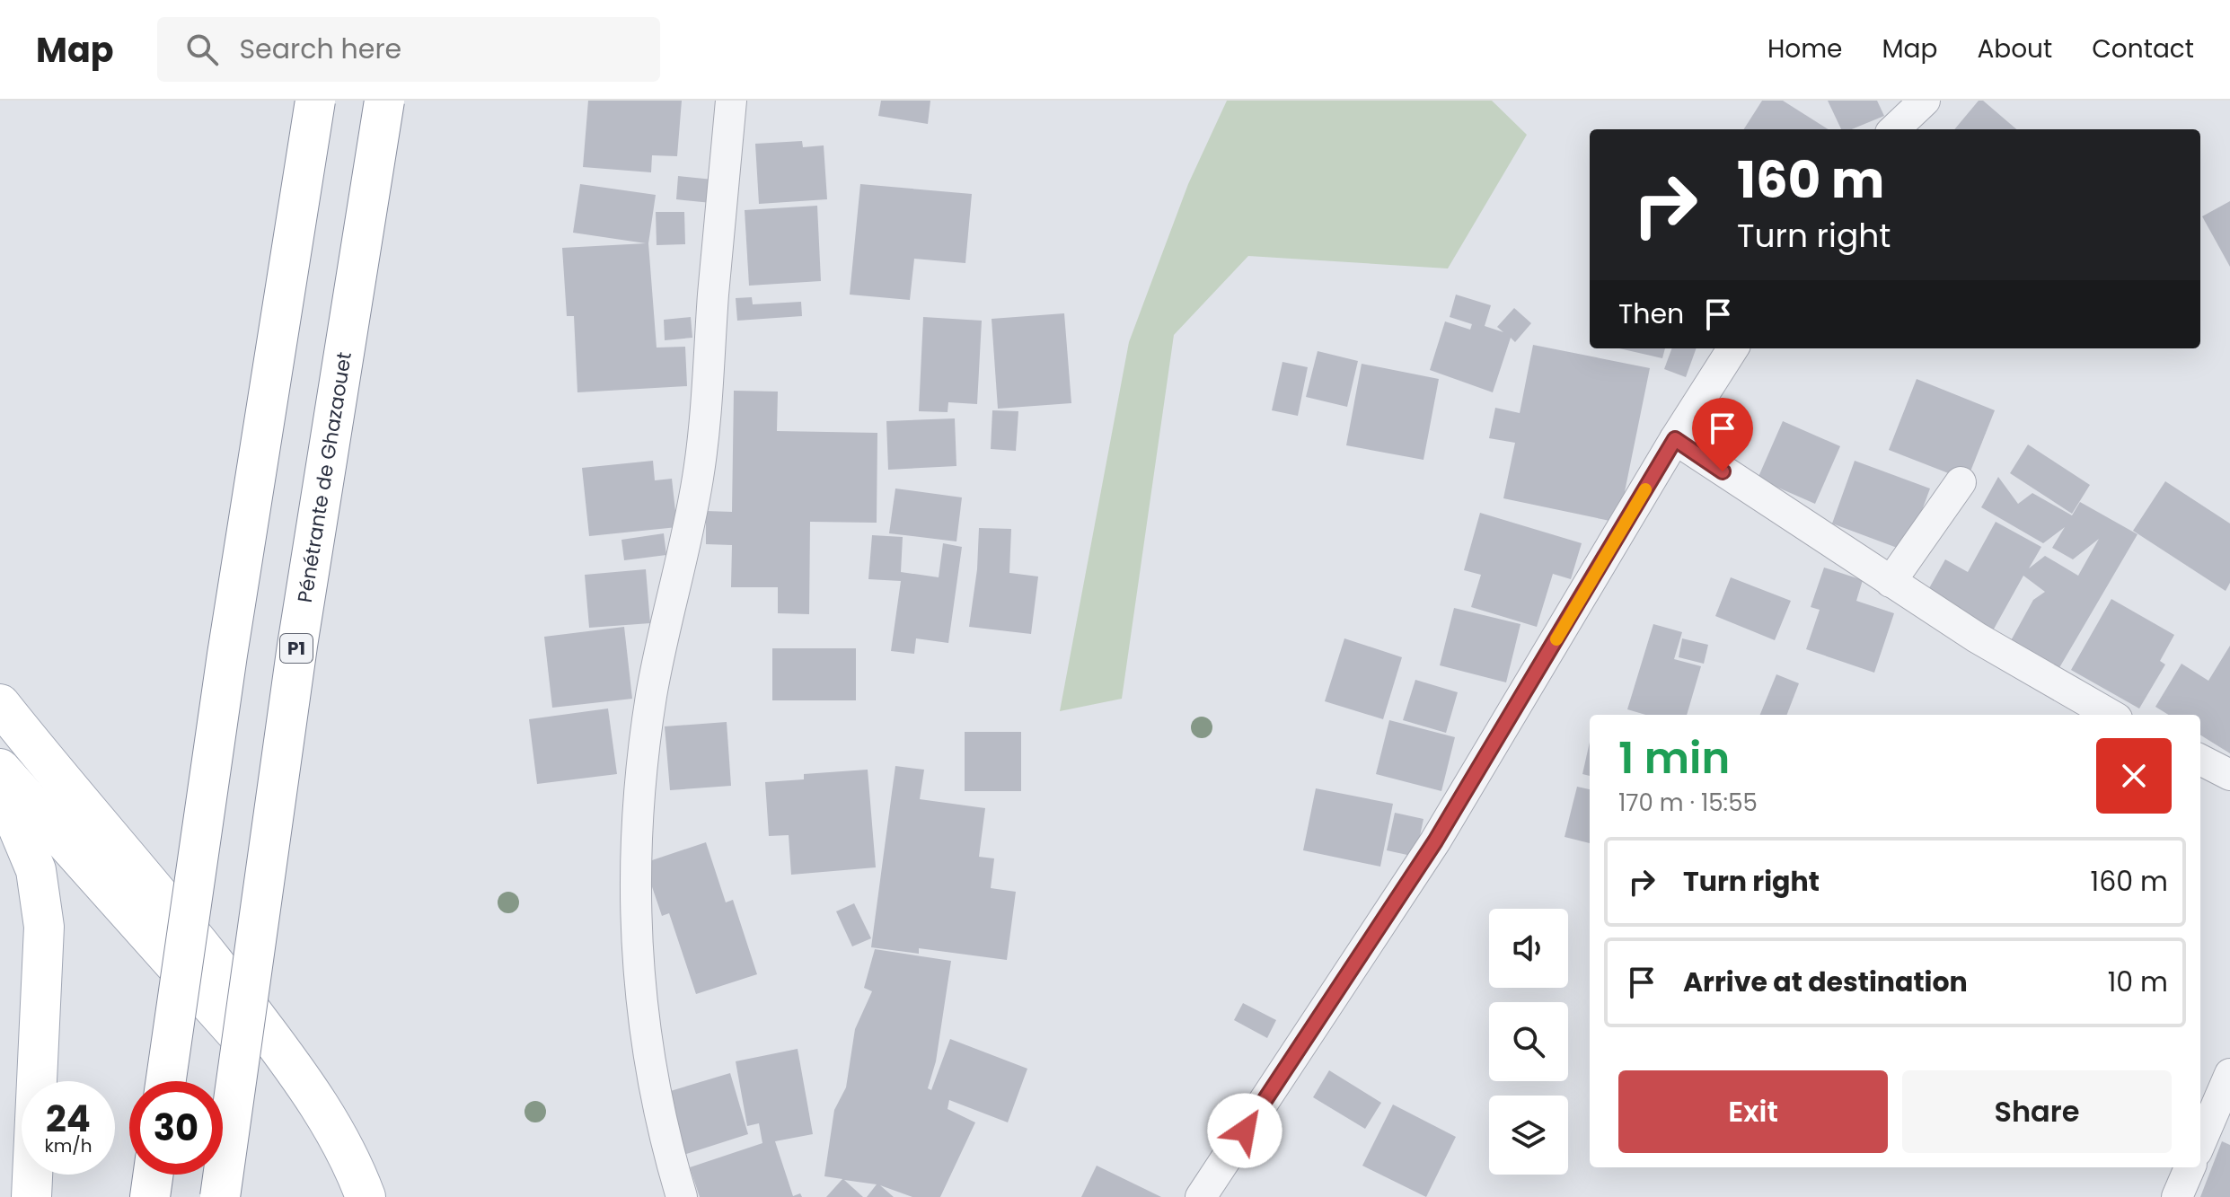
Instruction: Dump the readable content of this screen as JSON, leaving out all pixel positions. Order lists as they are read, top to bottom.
{
  "streets": {
    "main road": ["Pénétrante de Ghazaouet", "P1"]
  },
  "page": {
    "header": "Map",
    "search": "Search here",
    "nav": [
      "Home",
      "Map",
      "About",
      "Contact"
    ],
    "turn": ["160 m", "Turn right"],
    "then": "Then",
    "heading": ["1 min", "170 m · 15:55"],
    "list": [
      {
        "name": "Turn right",
        "value": "160 m"
      },
      {
        "name": "Arrive at destination",
        "value": "10 m"
      }
    ],
    "buttons": ["Exit", "Share"],
    "speed": "24 km/h",
    "limit": "30"
  }
}
